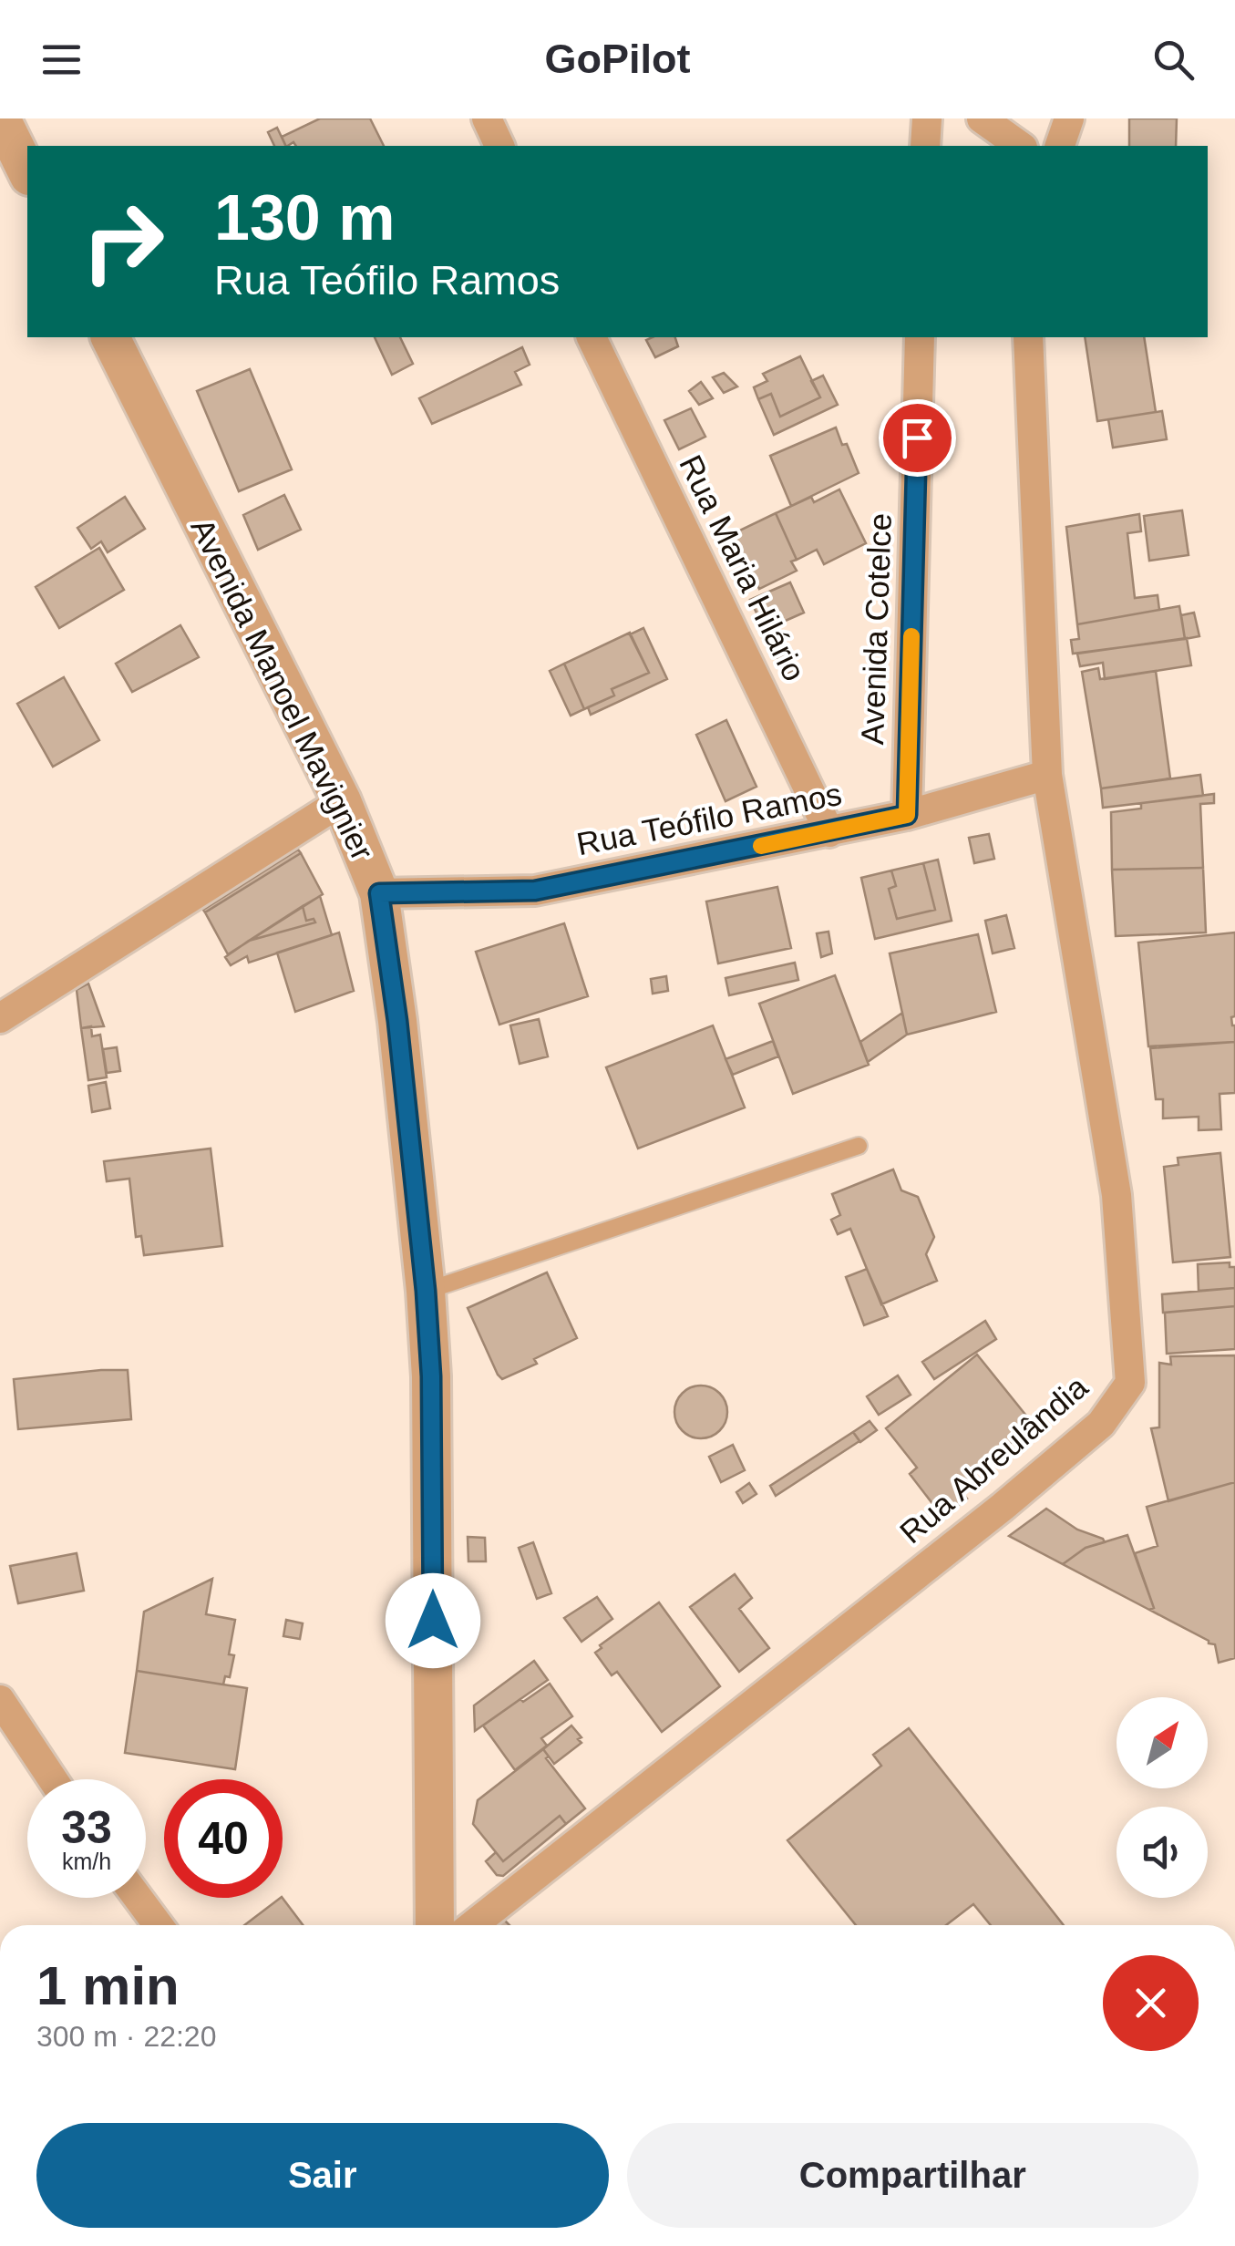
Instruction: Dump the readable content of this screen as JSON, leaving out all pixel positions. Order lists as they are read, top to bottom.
{
  "streets": {
    "street": [
      "Rua Maria Hilário",
      "Avenida Cotelce",
      "Avenida Manoel Mavignier",
      "Rua Teófilo Ramos",
      "Rua Abreulândia"
    ]
  },
  "crossings": [
    ["Rua Maria Hilário", "Rua Teófilo Ramos"],
    ["Avenida Cotelce", "Rua Teófilo Ramos"],
    ["Avenida Manoel Mavignier", "Rua Teófilo Ramos"],
    ["Rua Teófilo Ramos", "Rua Abreulândia"]
  ],
  "north": "top right",
  "page": {
    "header": "GoPilot",
    "turn": ["130 m", "Rua Teófilo Ramos"],
    "speed": "33 km/h",
    "limit": "40",
    "heading": ["1 min", "300 m · 22:20"],
    "buttons": ["Sair", "Compartilhar"]
  }
}
